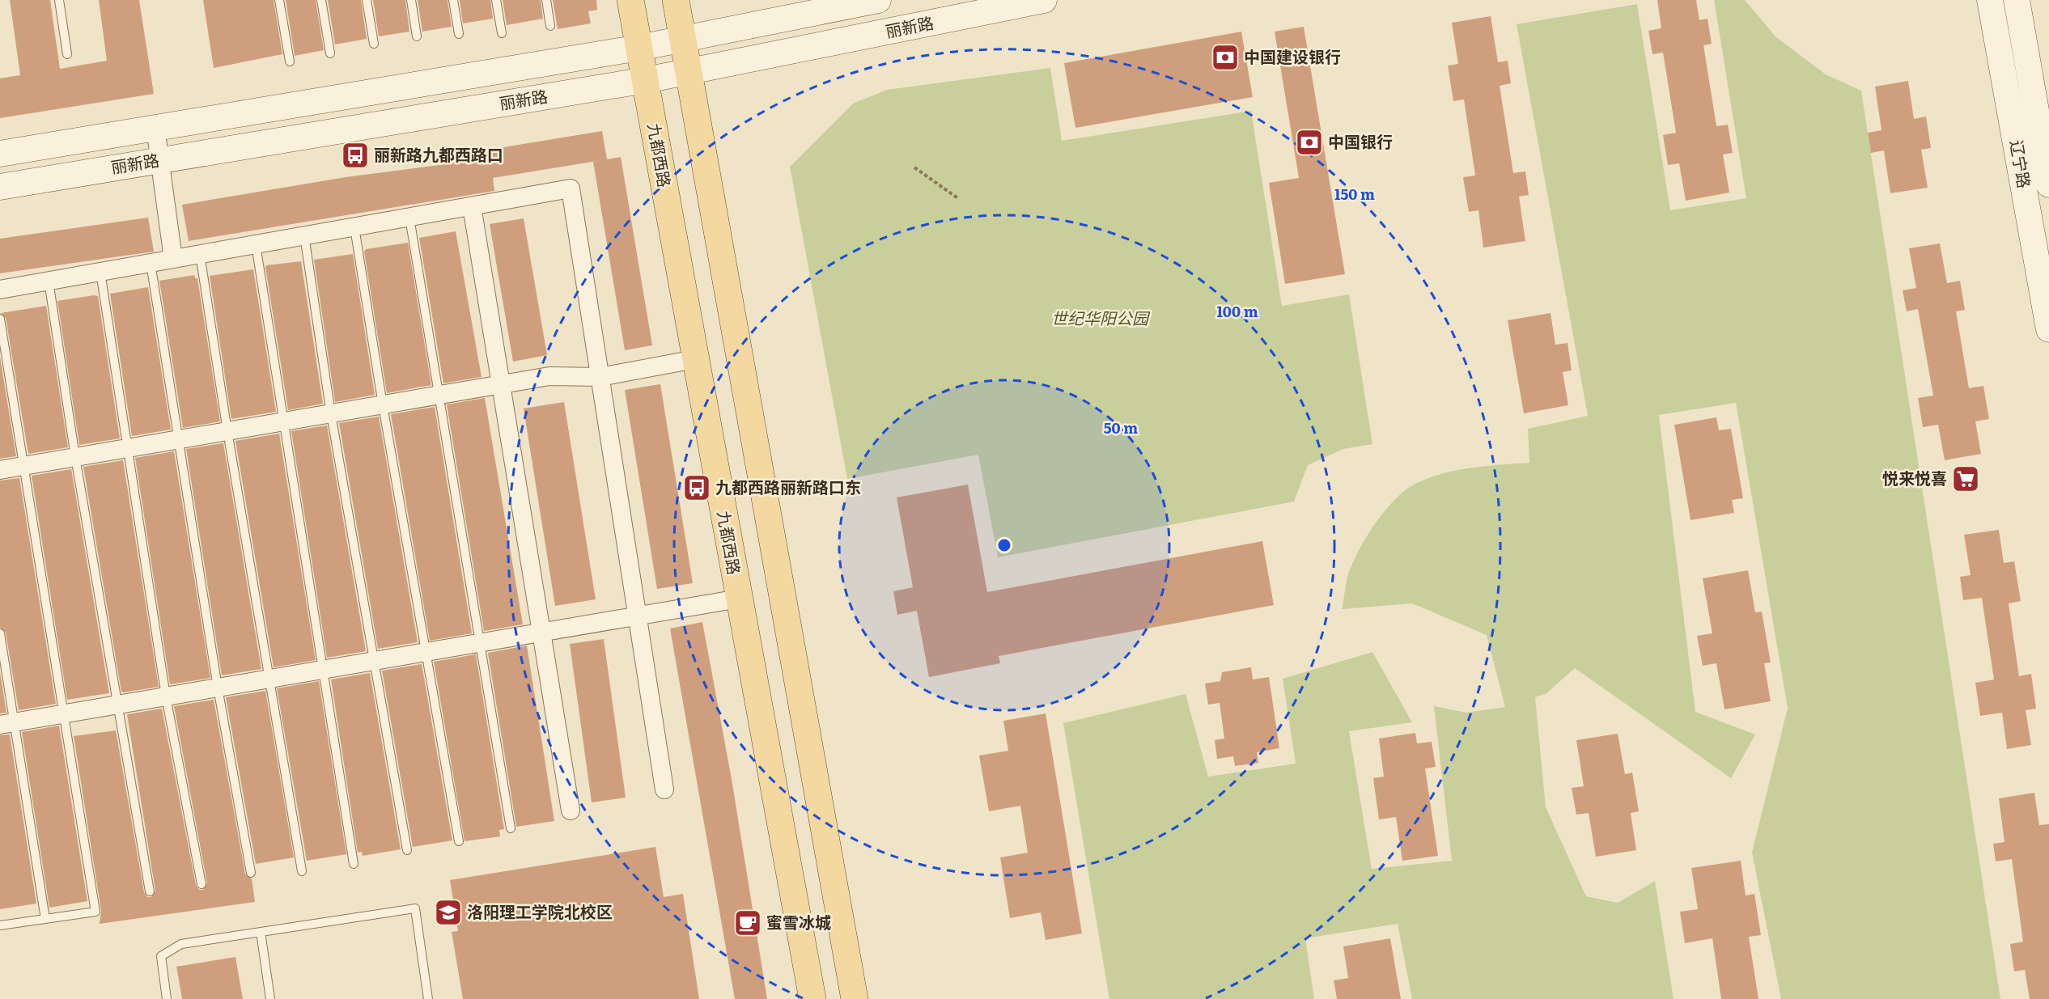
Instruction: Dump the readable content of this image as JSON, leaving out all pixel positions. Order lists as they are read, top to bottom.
{
  "streets": {
    "main road": ["丽新路", "九都西路", "辽宁路"]
  },
  "crossings": [
    ["丽新路", "九都西路"]
  ],
  "parks": ["世纪华阳公园"],
  "places": {
    "bank": ["中国建设银行", "中国银行"],
    "bus stop": ["丽新路九都西路口", "九都西路丽新路口东"],
    "supermarket": ["悦来悦喜"],
    "school or university": ["洛阳理工学院北校区"],
    "cafe": ["蜜雪冰城"]
  },
  "rings": ["150 m", "100 m", "50 m"]
}
